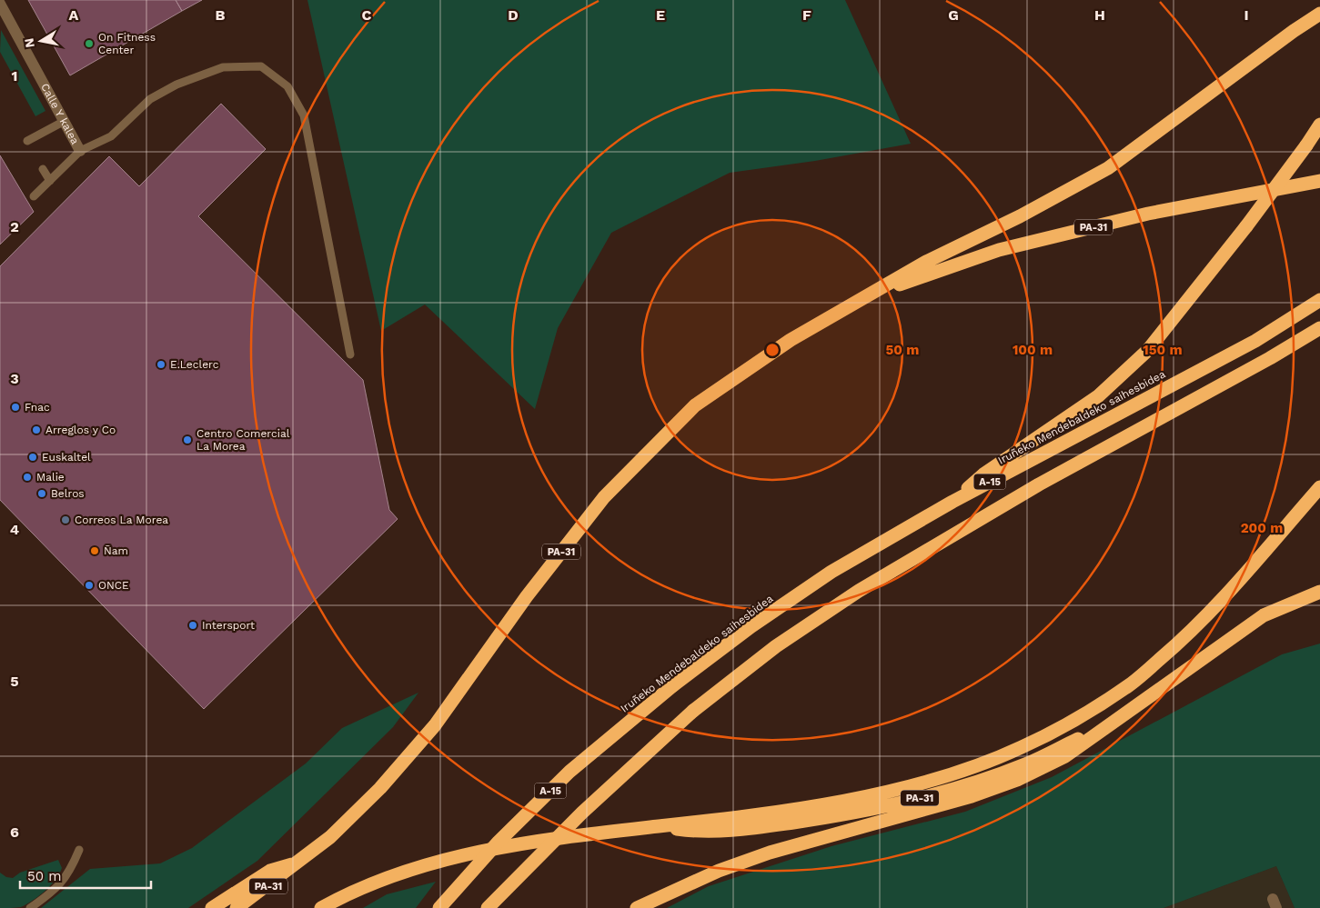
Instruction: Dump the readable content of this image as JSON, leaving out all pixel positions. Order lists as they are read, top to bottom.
{
  "streets": {
    "highway": ["PA-31", "Iruñeko Mendebaldeko saihesbidea", "A-15"],
    "street": ["Calle Y kalea"]
  },
  "places": [
    "On Fitness Center",
    "E.Leclerc",
    "Fnac",
    "Arreglos y Co",
    "Centro Comercial La Morea",
    "Euskaltel",
    "Malie",
    "Belros",
    "Correos La Morea",
    "Ñam",
    "ONCE",
    "Intersport"
  ],
  "scale_bar": "50 m",
  "north": "left",
  "grid": {
    "columns": [
      "A",
      "B",
      "C",
      "D",
      "E",
      "F",
      "G",
      "H",
      "I"
    ],
    "rows": [
      "1",
      "2",
      "3",
      "4",
      "5",
      "6"
    ]
  },
  "rings": [
    "50 m",
    "100 m",
    "150 m",
    "200 m"
  ]
}
